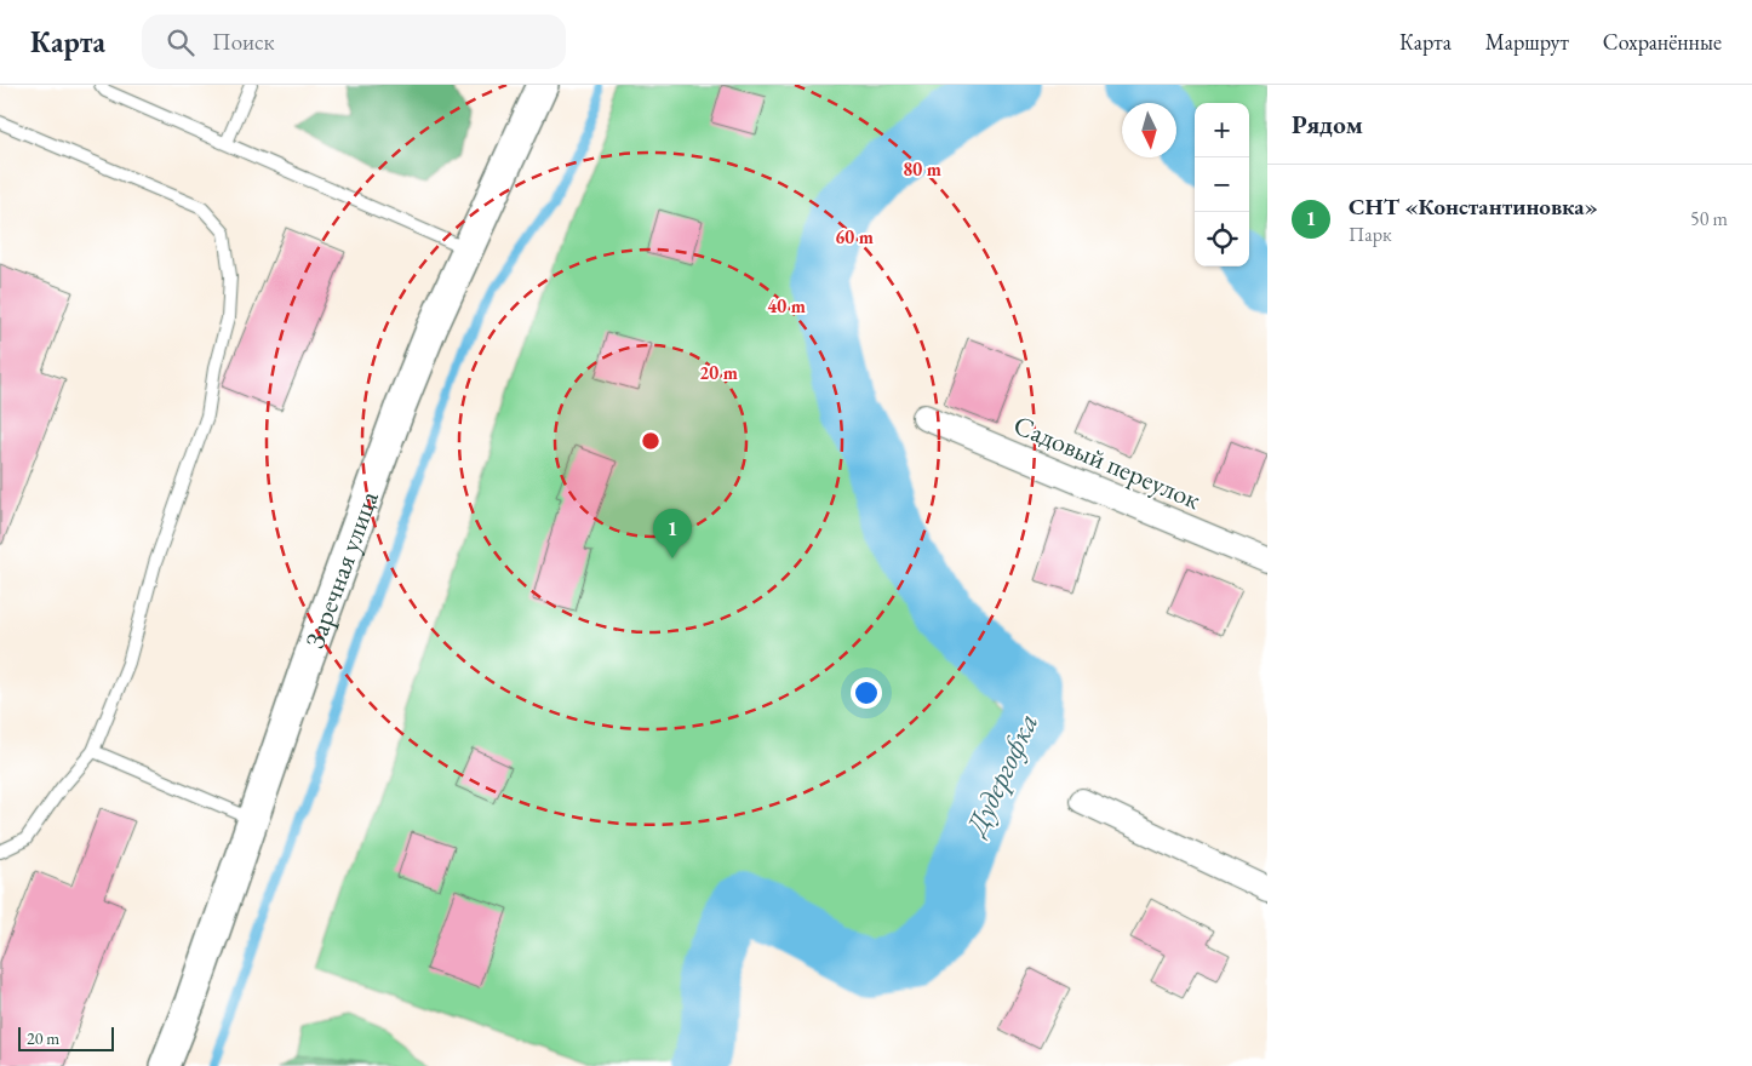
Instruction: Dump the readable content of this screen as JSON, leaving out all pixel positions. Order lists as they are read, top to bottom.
{
  "streets": {
    "street": ["Садовый переулок", "Заречная улица"]
  },
  "water": ["Дудергофка"],
  "scale_bar": "20 m",
  "north": "bottom",
  "page": {
    "header": "Карта",
    "search": "Поиск",
    "nav": ["Карта", "Маршрут", "Сохранённые"],
    "heading": "Рядом",
    "map_buttons": ["+", "−"],
    "list": [
      {
        "mark": "1",
        "name": "СНТ «Константиновка»",
        "note": "Парк",
        "value": "50 m"
      }
    ],
    "pins": "1",
    "scale": "20 m"
  },
  "rings": [
    "80 m",
    "60 m",
    "40 m",
    "20 m"
  ]
}
